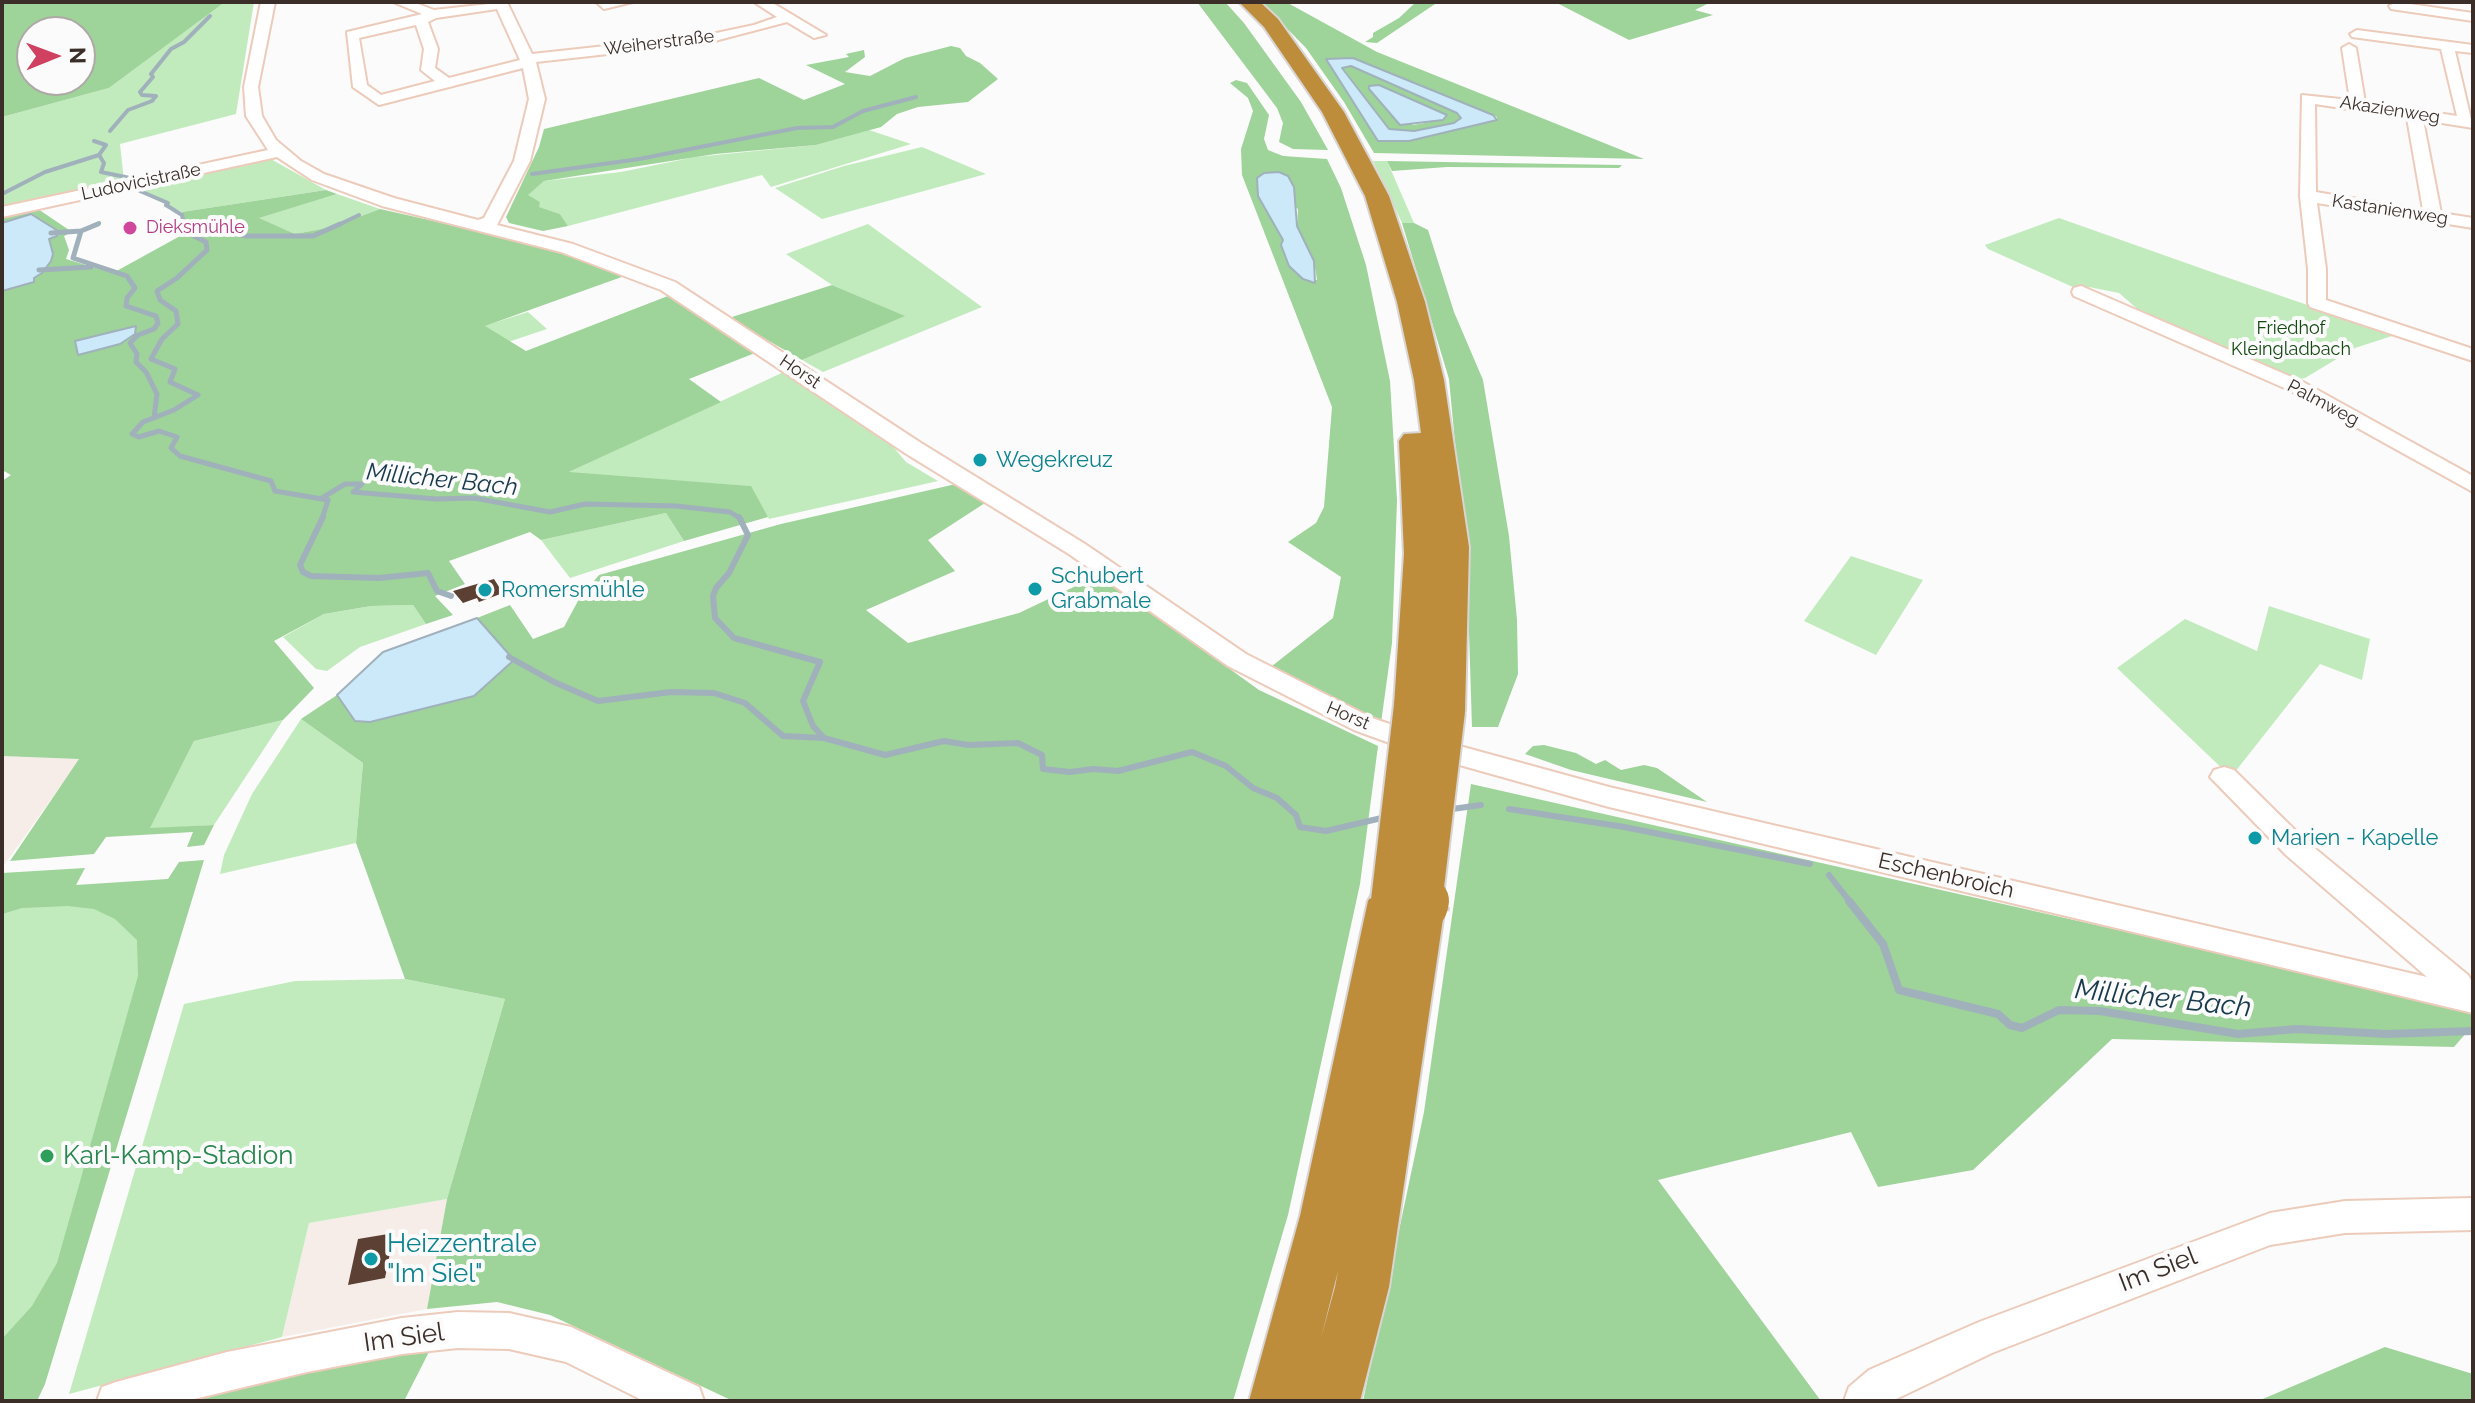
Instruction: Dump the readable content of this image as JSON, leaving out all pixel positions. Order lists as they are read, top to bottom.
{
  "streets": {
    "street": [
      "Weiherstraße",
      "Akazienweg",
      "Ludovicistraße",
      "Kastanienweg",
      "Horst",
      "Palmweg",
      "Eschenbroich",
      "Im Siel"
    ]
  },
  "crossings": [
    ["Akazienweg", "Kastanienweg"],
    ["Ludovicistraße", "Horst"],
    ["Horst", "Eschenbroich"]
  ],
  "water": ["Millicher Bach"],
  "parks": ["Friedhof Kleingladbach"],
  "places": [
    "Dieksmühle",
    "Wegekreuz",
    "Schubert Grabmale",
    "Romersmühle",
    "Marien - Kapelle",
    "Karl-Kamp-Stadion",
    "Heizzentrale \"Im Siel\""
  ],
  "north": "right"
}
